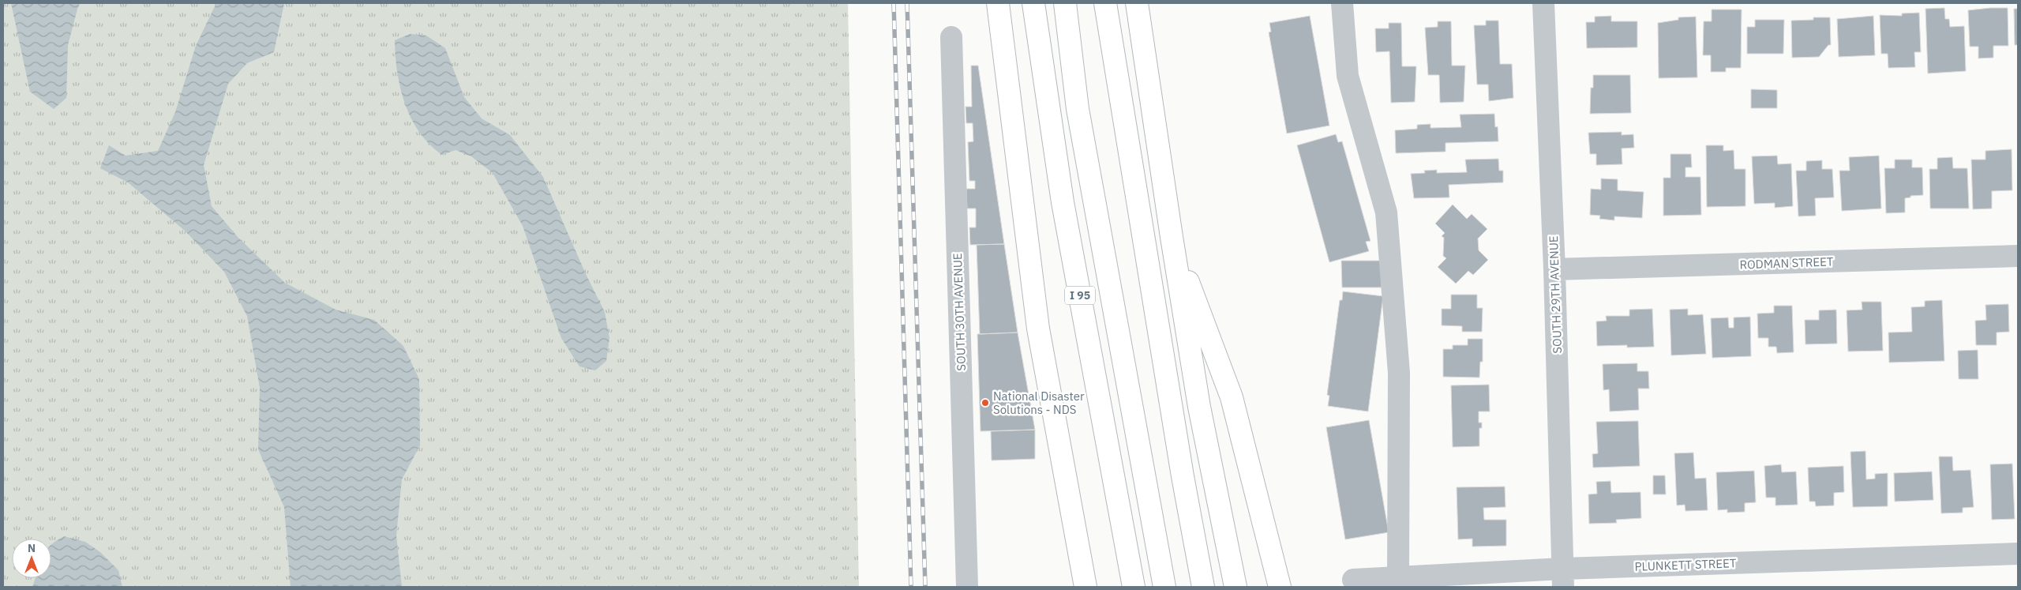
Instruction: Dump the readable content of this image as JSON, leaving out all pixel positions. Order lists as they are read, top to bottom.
{
  "streets": {
    "highway": ["I 95"],
    "street": [
      "RODMAN STREET",
      "SOUTH 29TH AVENUE",
      "SOUTH 30TH AVENUE",
      "PLUNKETT STREET"
    ]
  },
  "crossings": [
    ["RODMAN STREET", "SOUTH 29TH AVENUE"],
    ["SOUTH 29TH AVENUE", "PLUNKETT STREET"]
  ],
  "places": ["National Disaster Solutions - NDS"],
  "north": "top"
}
